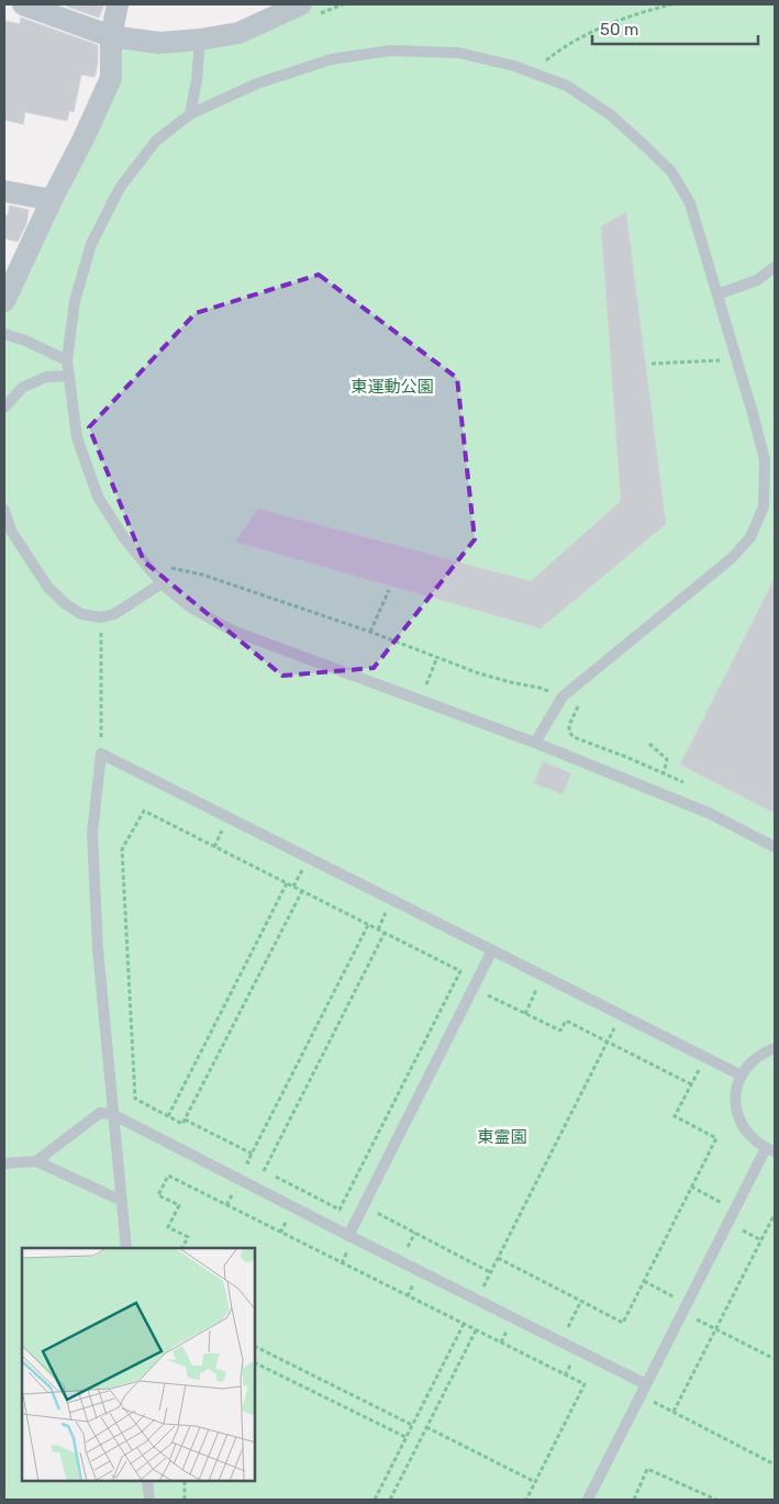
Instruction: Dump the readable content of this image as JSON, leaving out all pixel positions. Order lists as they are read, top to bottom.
{
  "parks": ["東運動公園", "東霊園"],
  "scale_bar": "50 m"
}
